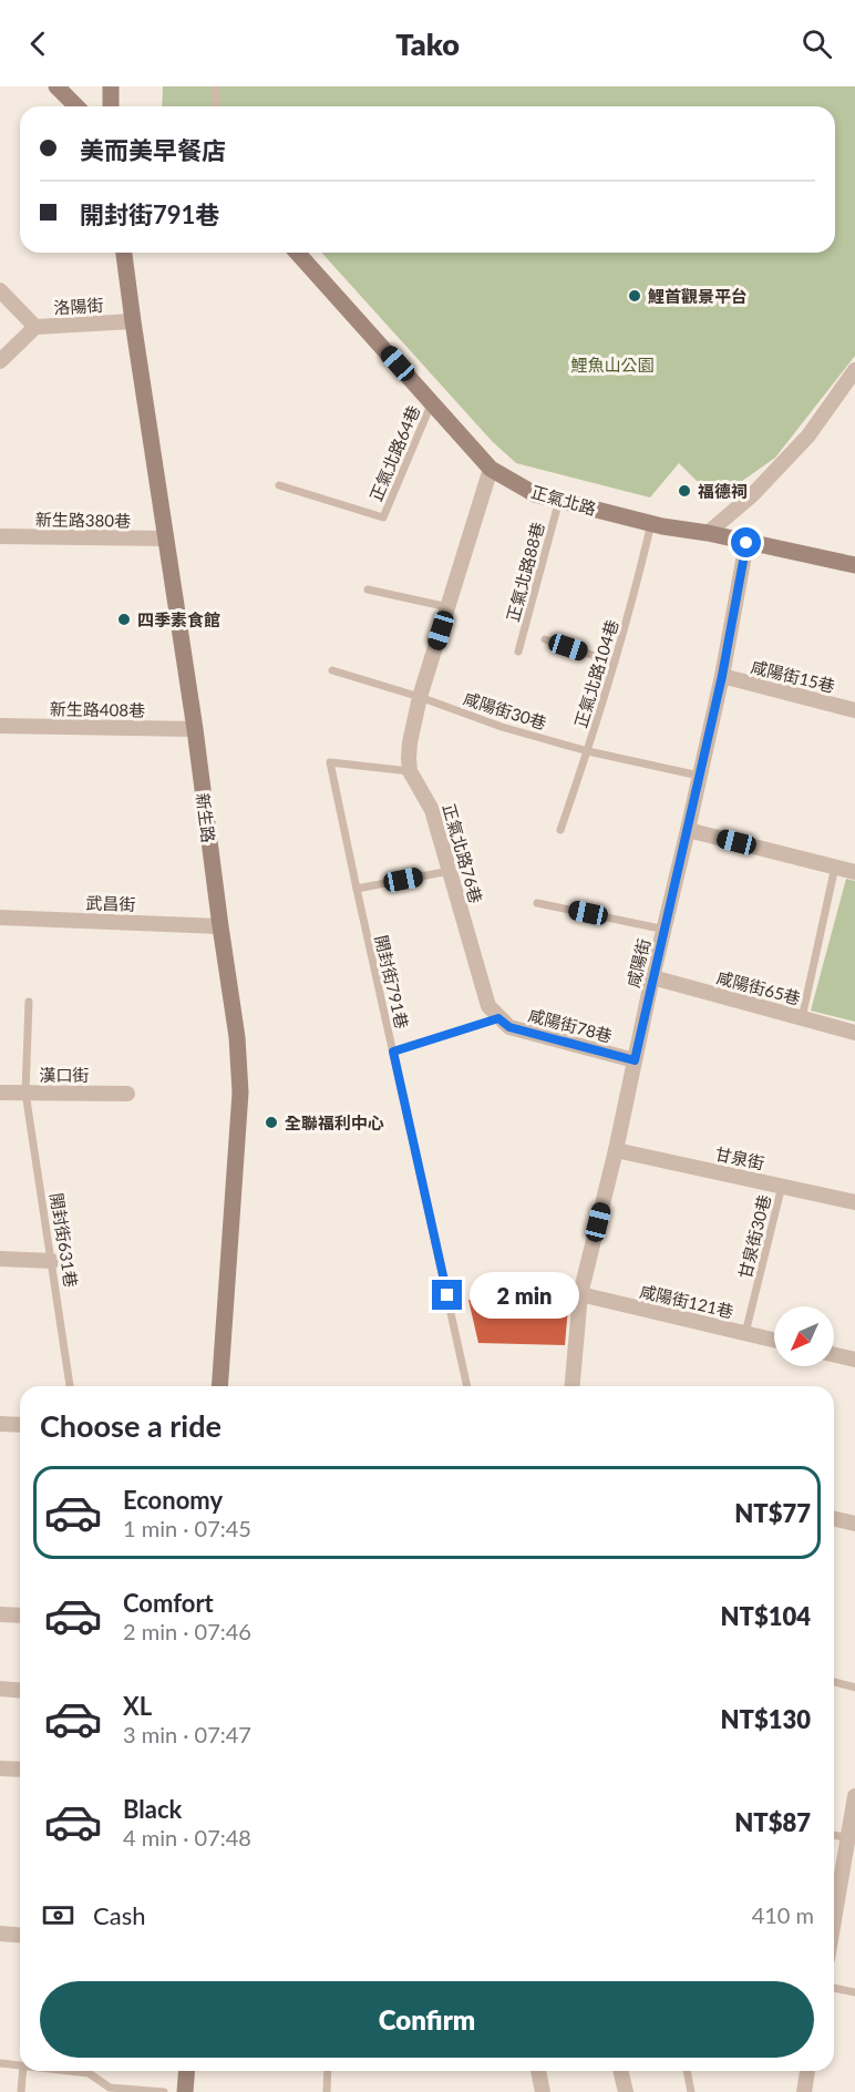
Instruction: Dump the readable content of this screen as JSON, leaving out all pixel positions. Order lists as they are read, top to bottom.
{
  "streets": {
    "street": [
      "洛陽街",
      "正氣北路",
      "新生路380巷",
      "咸陽街15巷",
      "新生路408巷",
      "新生路",
      "正氣北路76巷",
      "武昌街",
      "咸陽街",
      "咸陽街65巷",
      "咸陽街78巷",
      "漢口街",
      "甘泉街",
      "咸陽街121巷"
    ],
    "lane": [
      "正氣北路64巷",
      "正氣北路88巷",
      "正氣北路104巷",
      "咸陽街30巷",
      "開封街791巷",
      "甘泉街30巷",
      "開封街631巷"
    ]
  },
  "crossings": [
    ["洛陽街", "新生路"],
    ["正氣北路64巷", "正氣北路"],
    ["正氣北路", "正氣北路88巷"],
    ["正氣北路", "正氣北路104巷"],
    ["正氣北路", "咸陽街"],
    ["新生路380巷", "新生路"],
    ["正氣北路104巷", "咸陽街30巷"],
    ["咸陽街15巷", "咸陽街"],
    ["新生路408巷", "新生路"],
    ["咸陽街30巷", "咸陽街"],
    ["新生路", "武昌街"],
    ["正氣北路76巷", "開封街791巷"],
    ["正氣北路76巷", "咸陽街78巷"],
    ["咸陽街", "咸陽街65巷"],
    ["咸陽街", "咸陽街78巷"],
    ["咸陽街", "甘泉街"],
    ["咸陽街", "咸陽街121巷"],
    ["漢口街", "開封街631巷"],
    ["甘泉街", "甘泉街30巷"],
    ["甘泉街30巷", "咸陽街121巷"]
  ],
  "parks": ["鯉魚山公園"],
  "places": [
    "鯉首觀景平台",
    "福德祠",
    "四季素食館",
    "全聯福利中心"
  ],
  "north": "bottom left",
  "page": {
    "header": "Tako",
    "banner": ["美而美早餐店", "開封街791巷"],
    "bubble": "2 min",
    "heading": "Choose a ride",
    "list": [
      {
        "name": "Economy",
        "note": "1 min · 07:45",
        "value": "NT$77"
      },
      {
        "name": "Comfort",
        "note": "2 min · 07:46",
        "value": "NT$104"
      },
      {
        "name": "XL",
        "note": "3 min · 07:47",
        "value": "NT$130"
      },
      {
        "name": "Black",
        "note": "4 min · 07:48",
        "value": "NT$87"
      }
    ],
    "pay": ["Cash", "410 m"],
    "buttons": "Confirm"
  }
}
